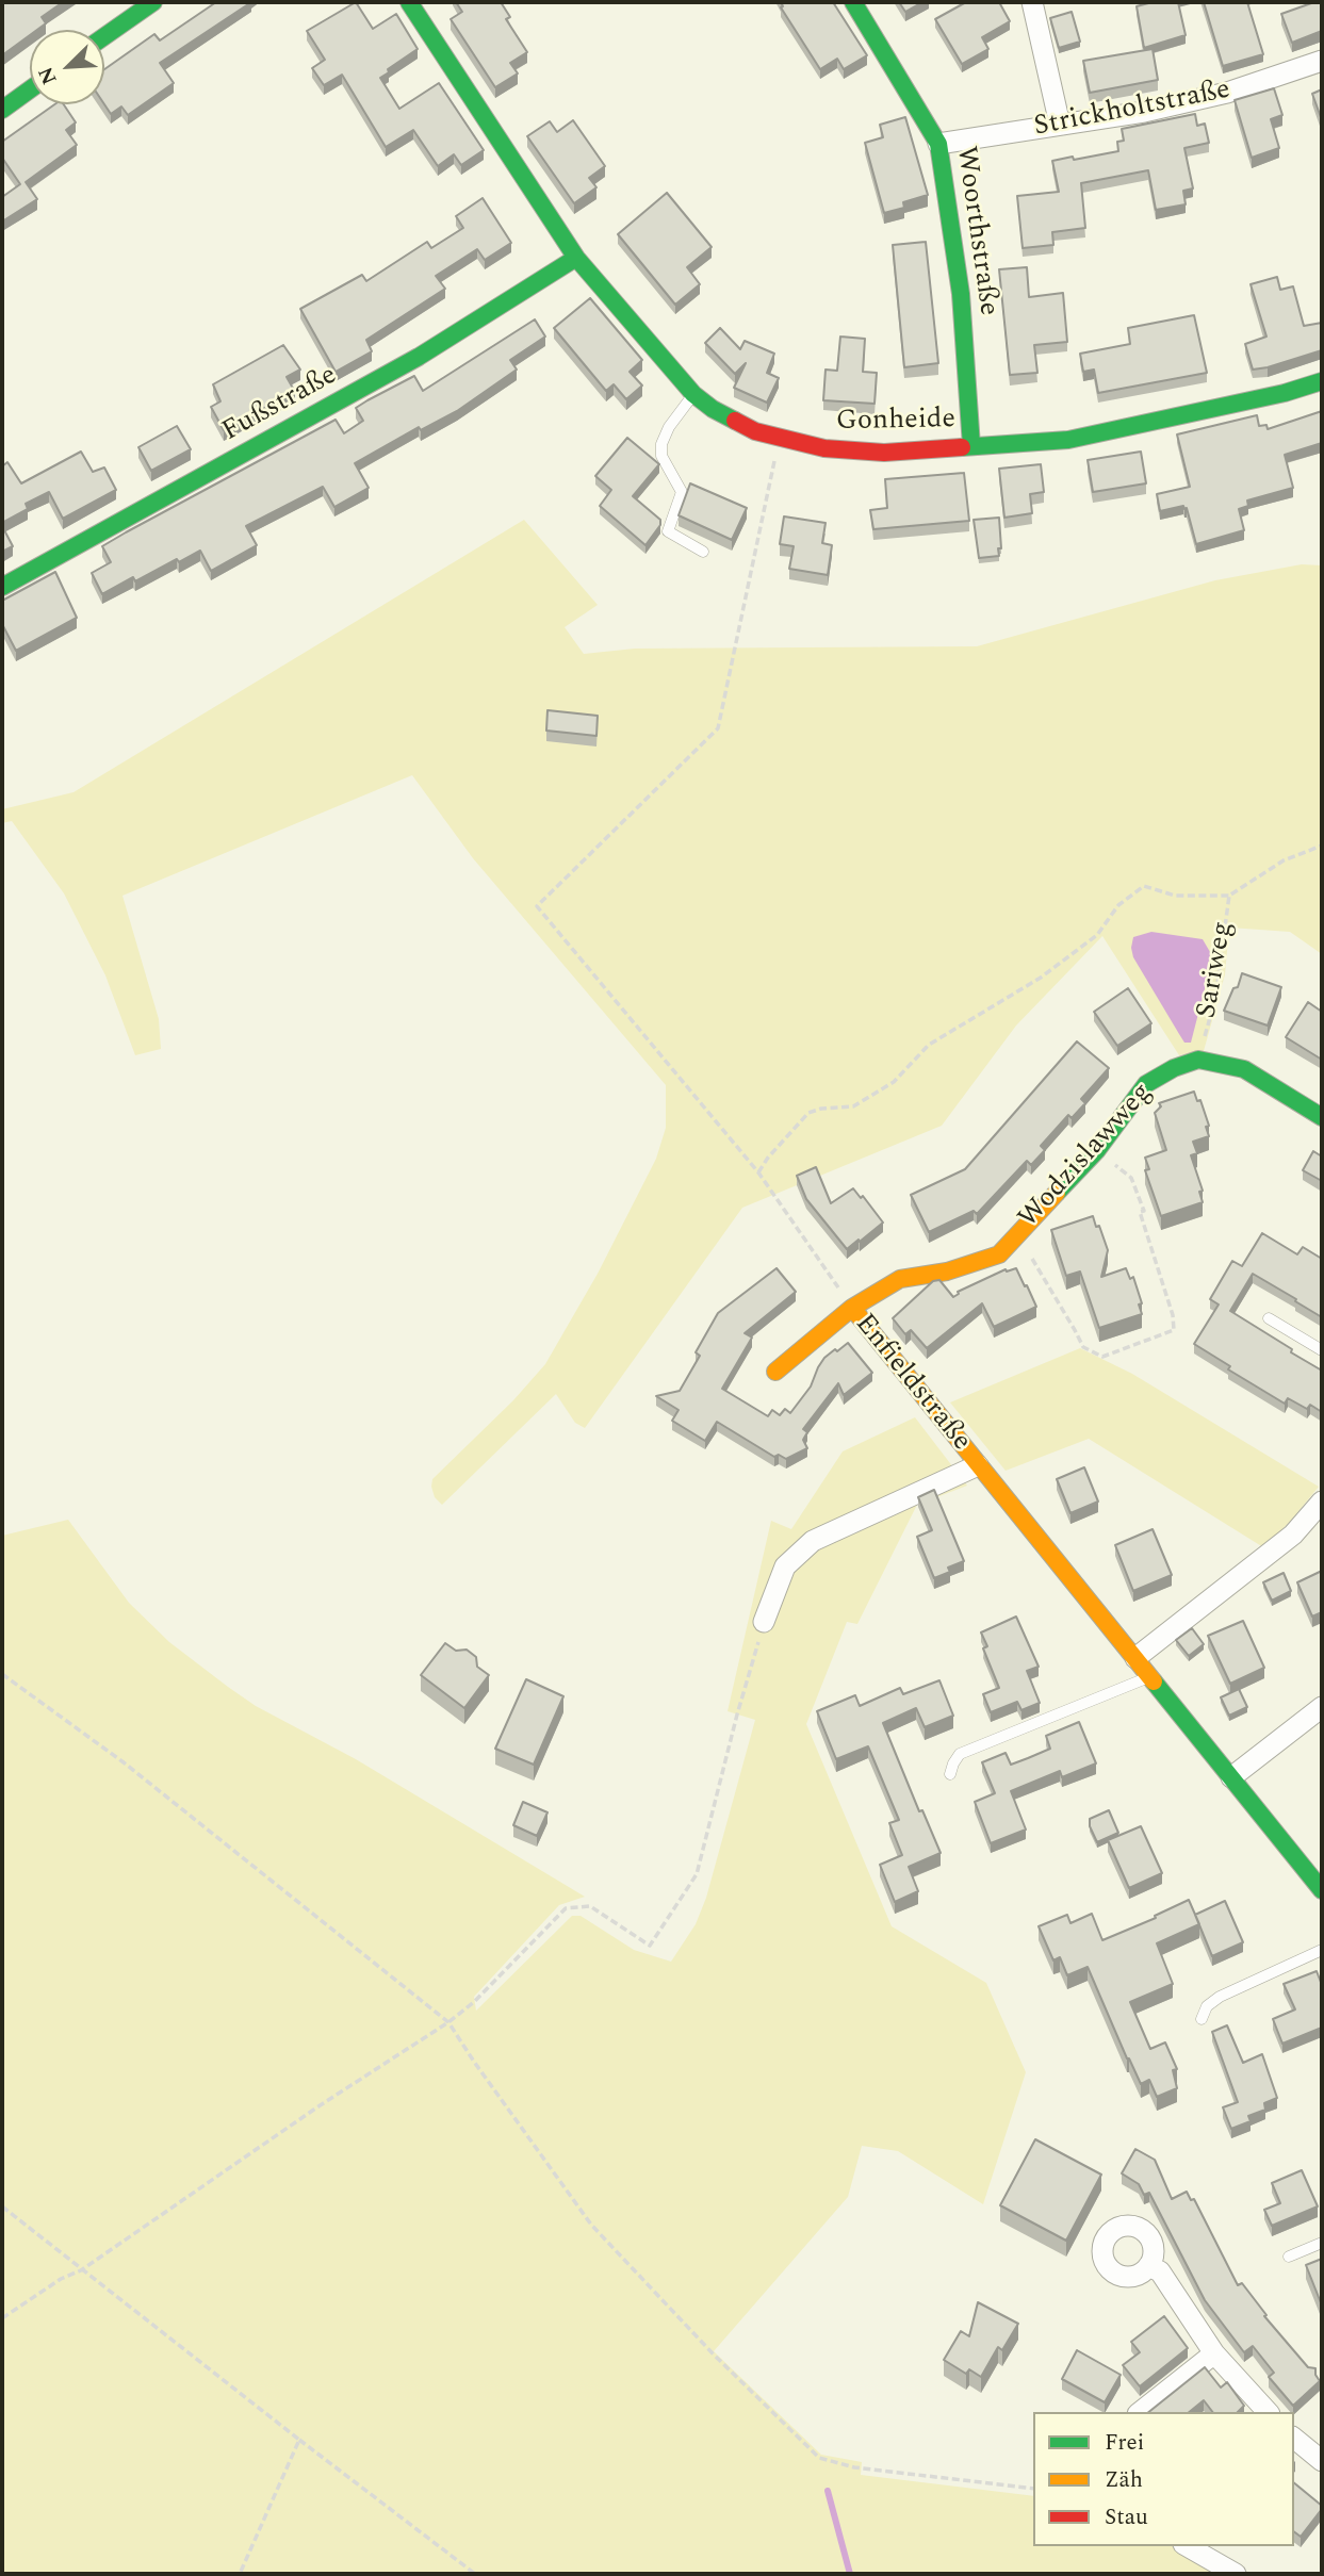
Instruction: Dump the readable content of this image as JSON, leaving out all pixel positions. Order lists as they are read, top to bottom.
{
  "streets": {
    "street": [
      "Strickholtstraße",
      "Woorthstraße",
      "Fußstraße",
      "Gonheide",
      "Wodzislawweg",
      "Enfieldstraße"
    ],
    "path": ["Sariweg"]
  },
  "crossings": [
    ["Strickholtstraße", "Woorthstraße"],
    ["Woorthstraße", "Gonheide"],
    ["Fußstraße", "Gonheide"],
    ["Sariweg", "Wodzislawweg"],
    ["Wodzislawweg", "Enfieldstraße"]
  ],
  "legend": ["Frei", "Zäh", "Stau"],
  "north": "bottom left"
}
